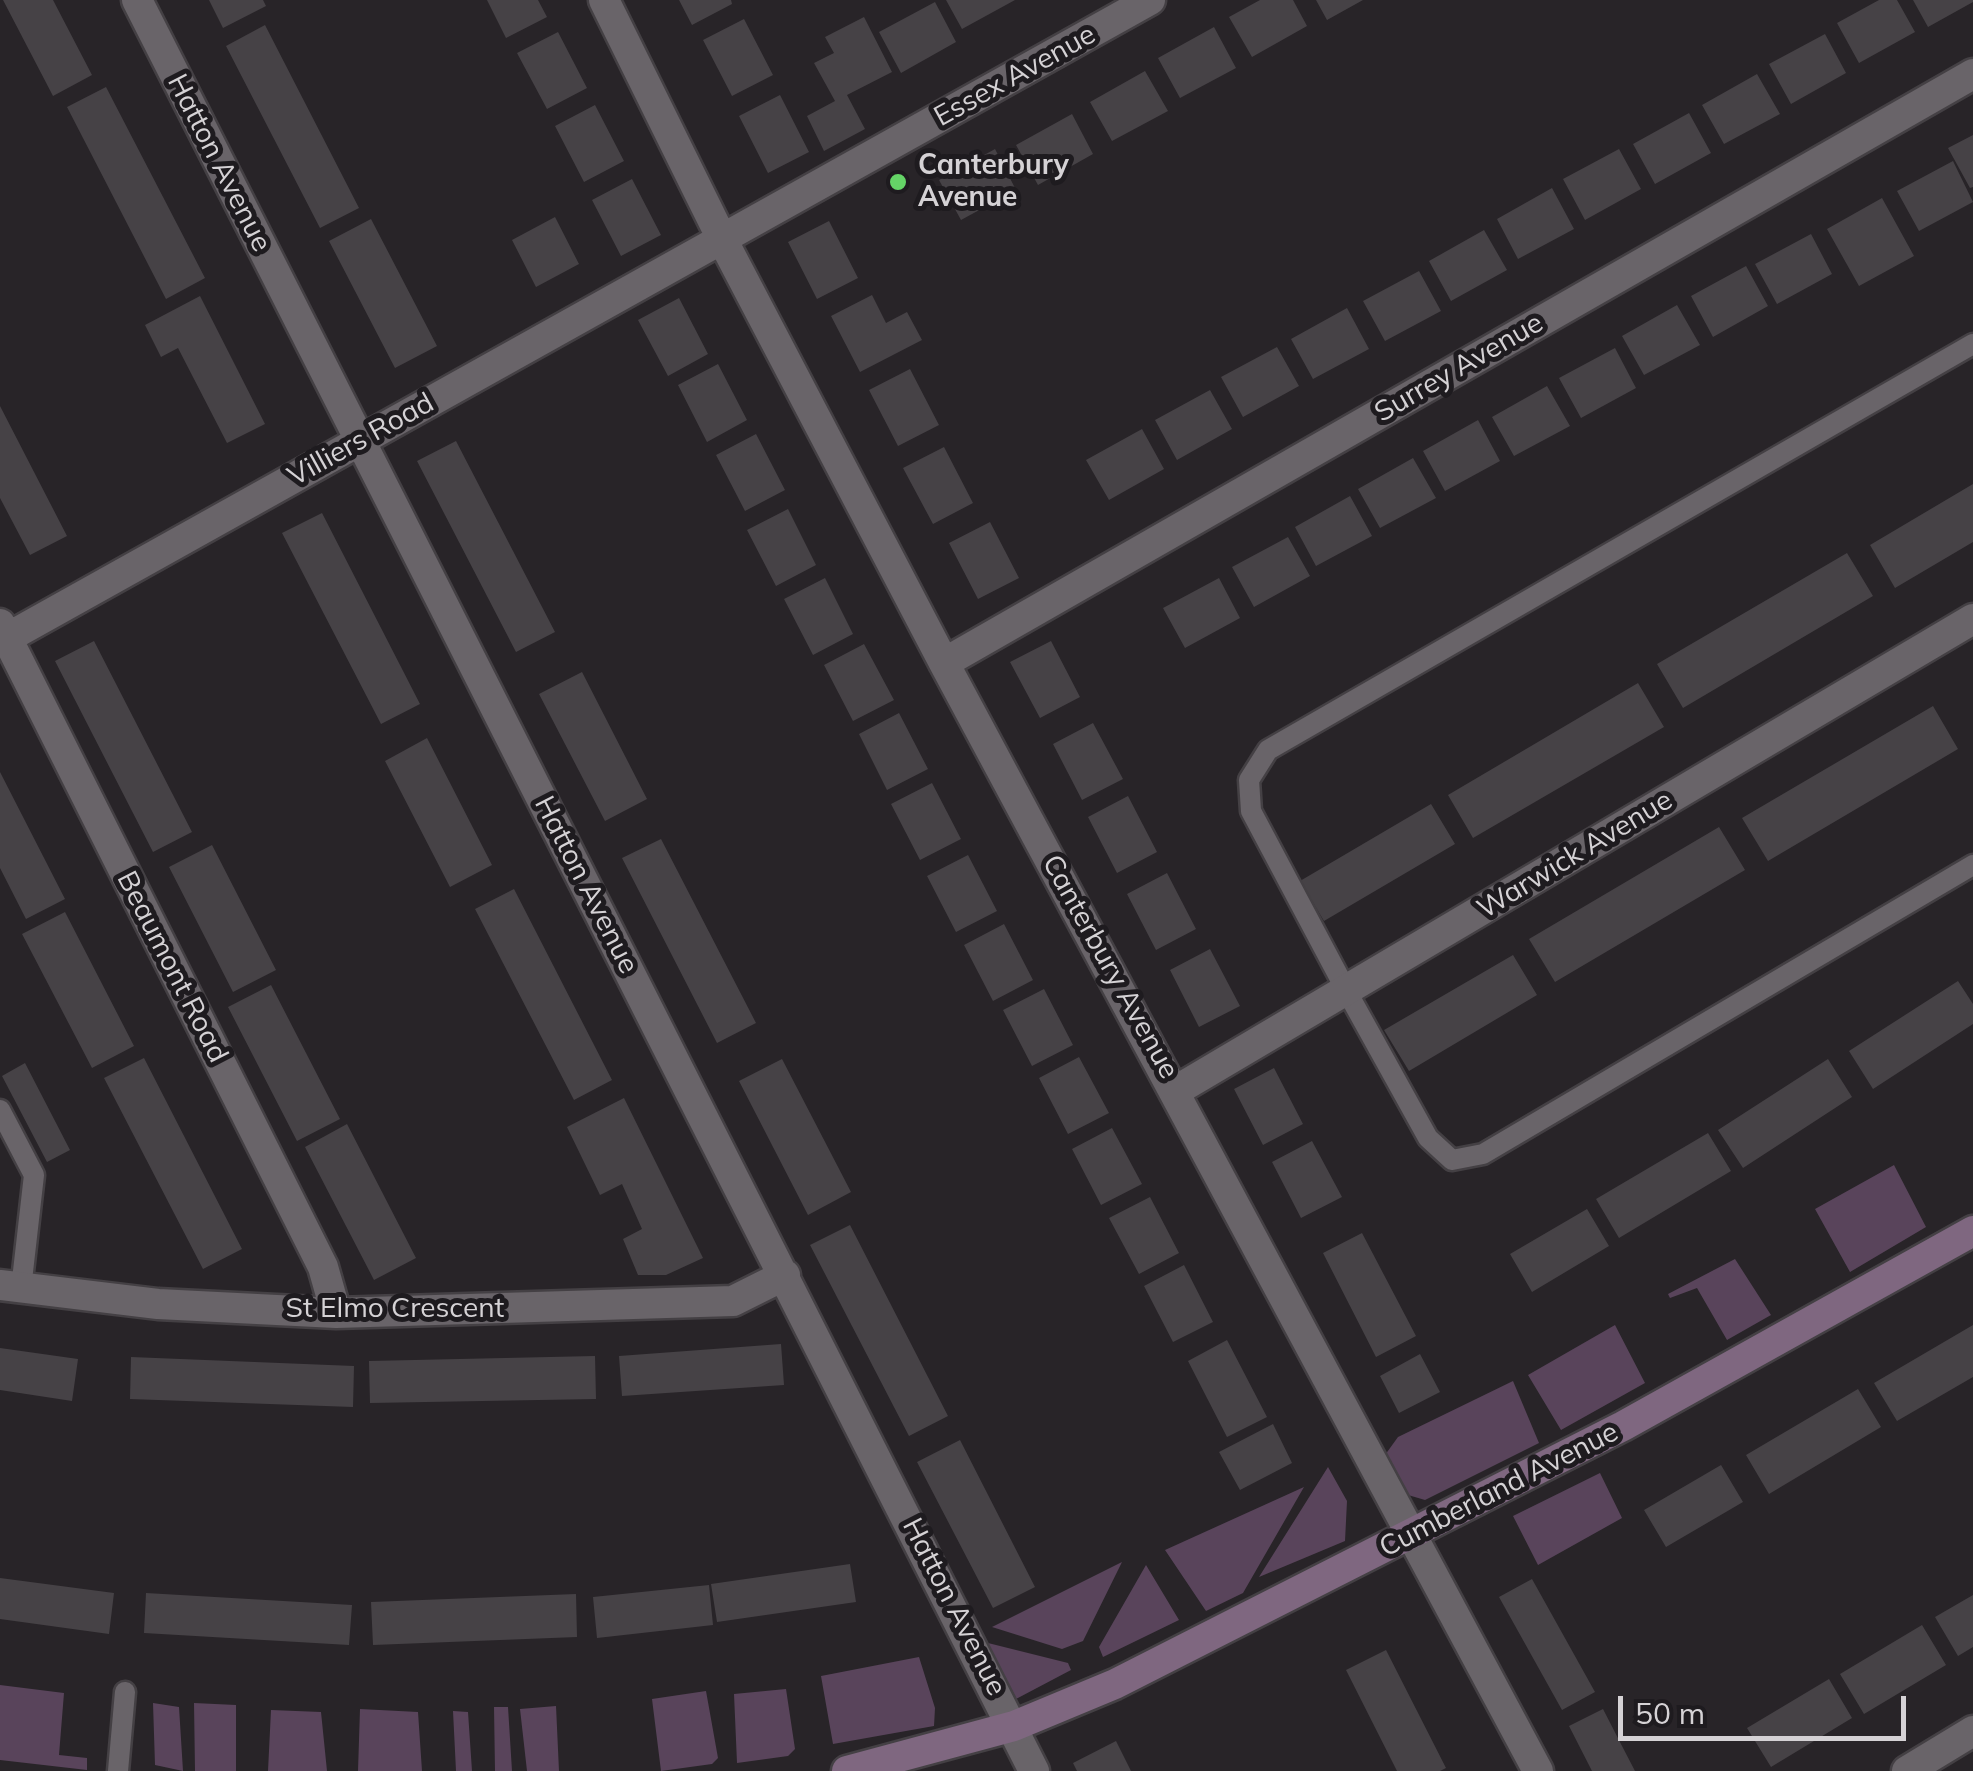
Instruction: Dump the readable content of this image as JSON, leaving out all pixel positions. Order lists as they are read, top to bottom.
{
  "streets": {
    "street": [
      "Essex Avenue",
      "Hatton Avenue",
      "Surrey Avenue",
      "Villiers Road",
      "Warwick Avenue",
      "Beaumont Road",
      "Canterbury Avenue",
      "St Elmo Crescent",
      "Cumberland Avenue"
    ]
  },
  "crossings": [
    ["Essex Avenue", "Villiers Road"],
    ["Essex Avenue", "Canterbury Avenue"],
    ["Hatton Avenue", "Villiers Road"],
    ["Hatton Avenue", "St Elmo Crescent"],
    ["Hatton Avenue", "Cumberland Avenue"],
    ["Surrey Avenue", "Canterbury Avenue"],
    ["Villiers Road", "Beaumont Road"],
    ["Villiers Road", "Canterbury Avenue"],
    ["Warwick Avenue", "Canterbury Avenue"],
    ["Beaumont Road", "St Elmo Crescent"],
    ["Canterbury Avenue", "Cumberland Avenue"]
  ],
  "places": ["Canterbury Avenue"],
  "scale_bar": "50 m"
}
